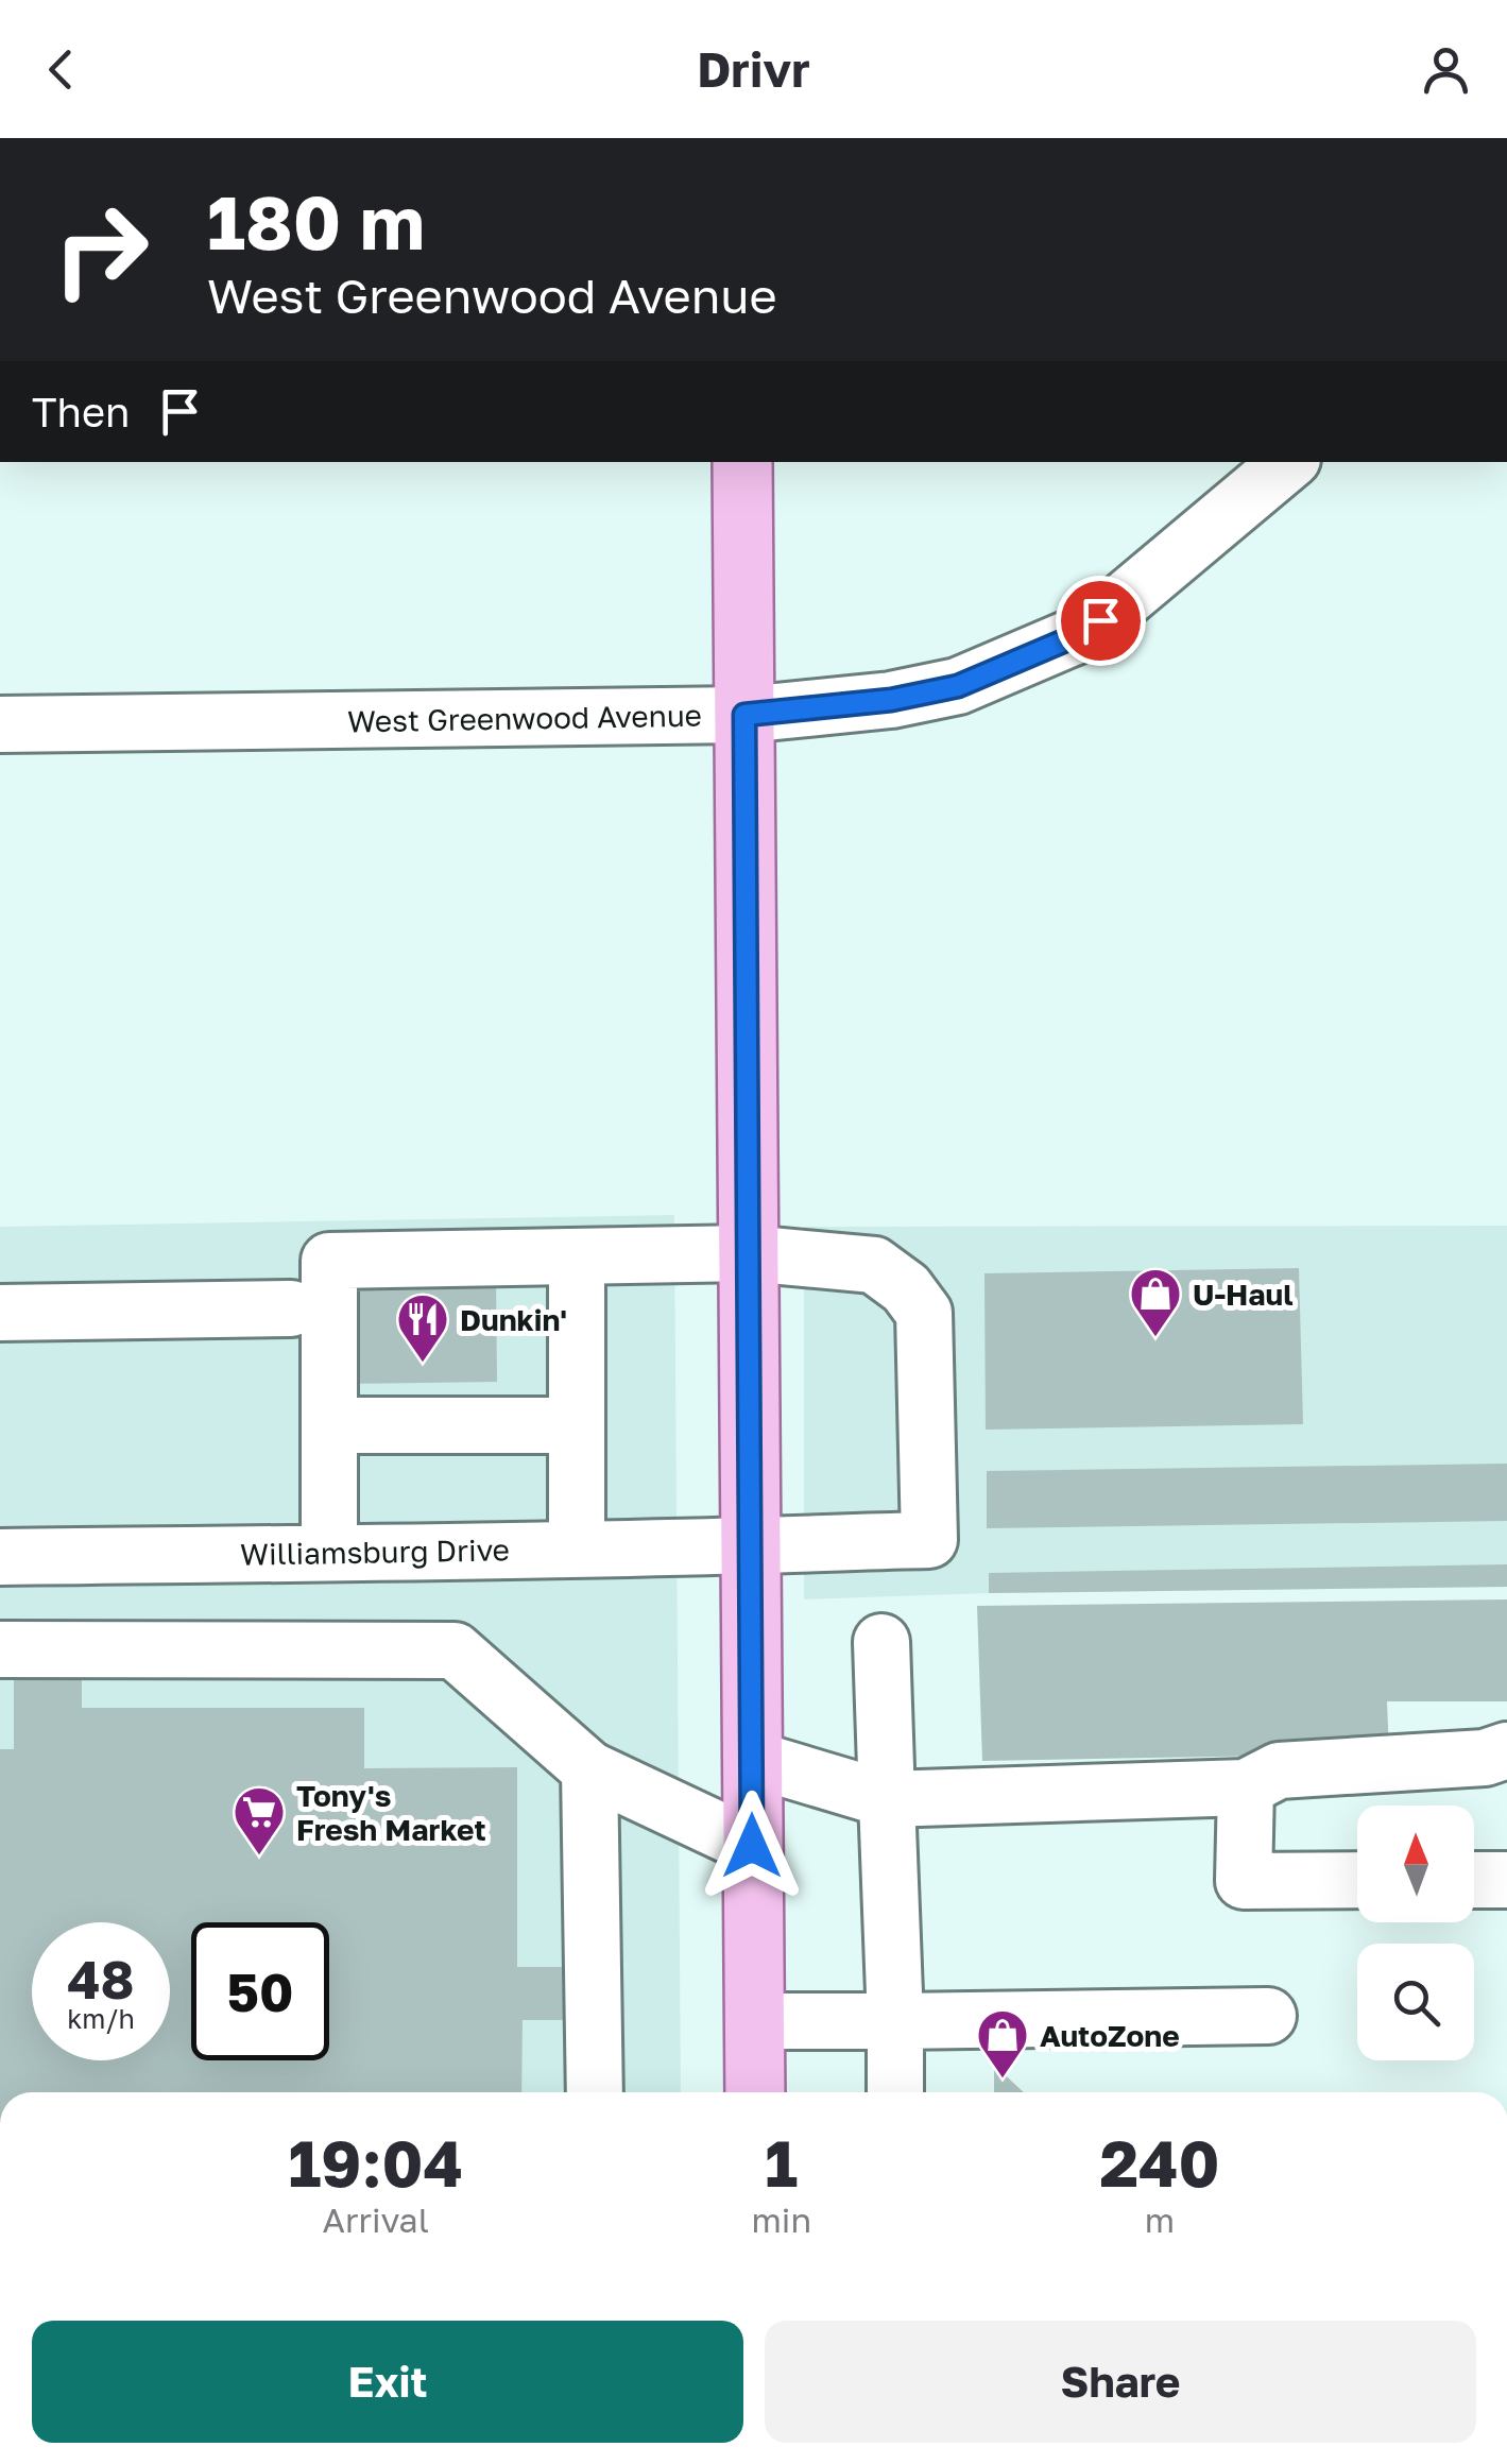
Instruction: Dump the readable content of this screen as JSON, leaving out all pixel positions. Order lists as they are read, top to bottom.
{
  "streets": {
    "street": ["West Greenwood Avenue", "Williamsburg Drive"]
  },
  "places": {
    "shop": ["U-Haul", "AutoZone"],
    "restaurant": ["Dunkin'"],
    "supermarket": ["Tony's Fresh Market"]
  },
  "north": "top",
  "page": {
    "header": "Drivr",
    "turn": ["180 m", "West Greenwood Avenue"],
    "then": "Then",
    "speed": "48 km/h",
    "limit": "50",
    "eta": [
      "19:04",
      "Arrival",
      "1",
      "min",
      "240",
      "m"
    ],
    "buttons": ["Exit", "Share"]
  }
}
